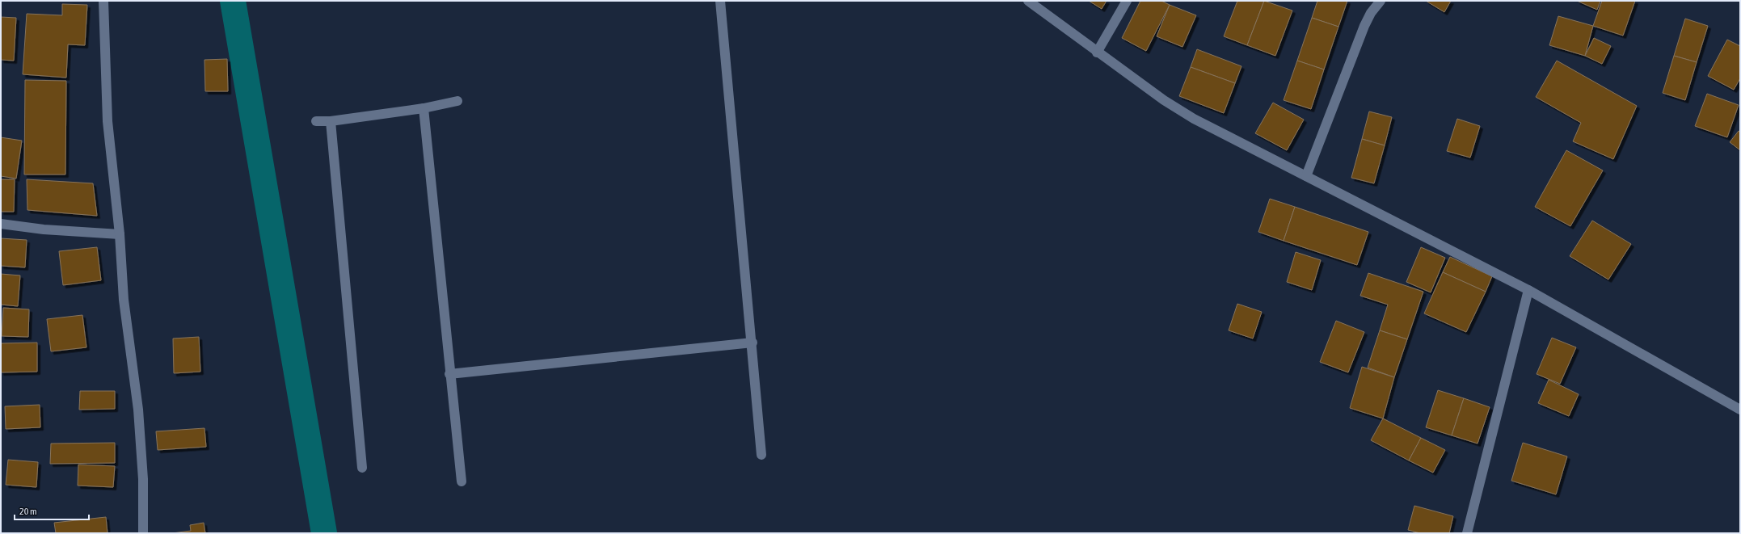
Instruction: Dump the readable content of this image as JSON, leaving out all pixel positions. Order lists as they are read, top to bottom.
{
  "scale_bar": "20 m"
}
